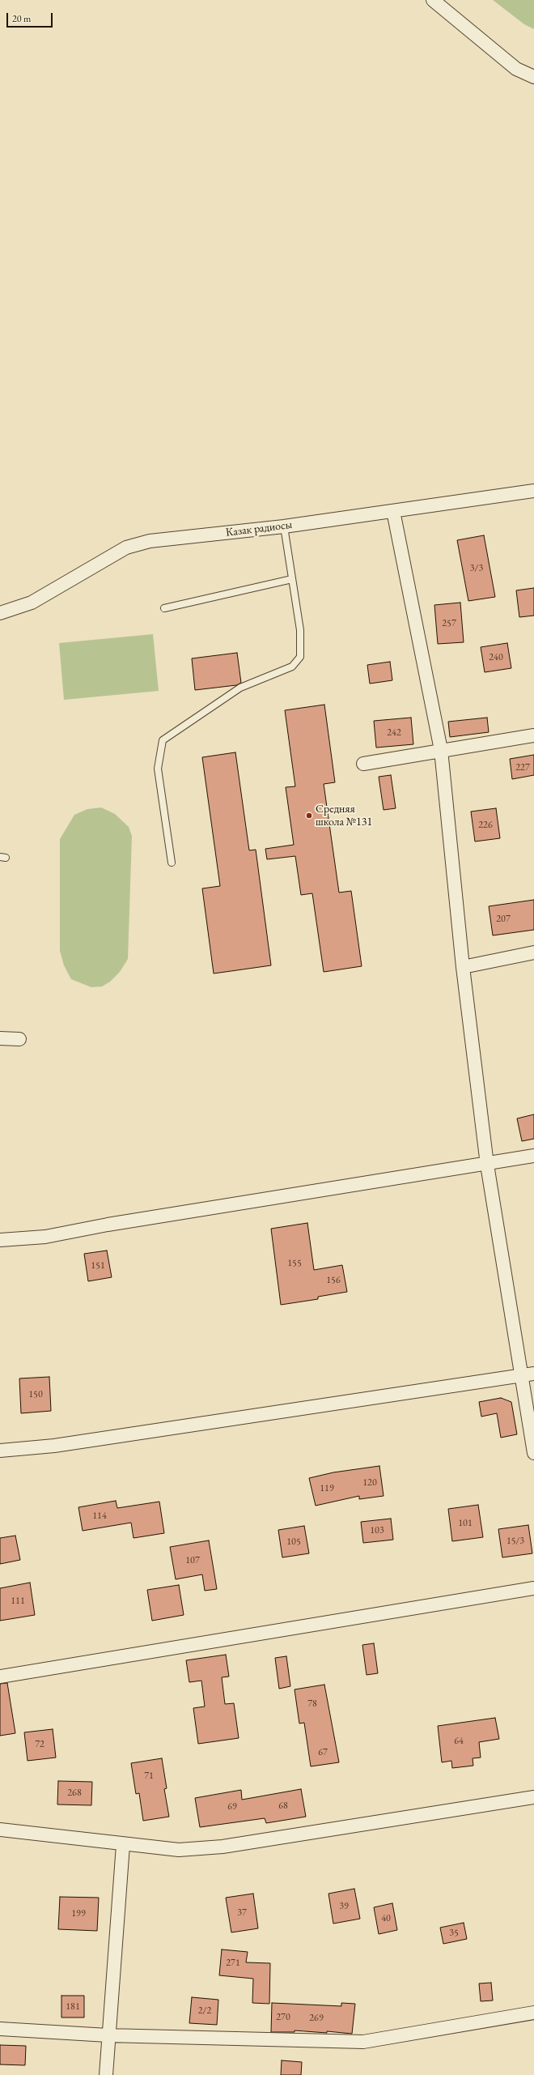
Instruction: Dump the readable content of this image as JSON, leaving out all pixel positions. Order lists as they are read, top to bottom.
{
  "streets": {
    "street": ["Казак радиосы"]
  },
  "places": ["Средняя школа №131"],
  "house_numbers": [
    "3/3",
    "257",
    "240",
    "242",
    "227",
    "226",
    "207",
    "155",
    "151",
    "156",
    "150",
    "120",
    "119",
    "114",
    "101",
    "103",
    "15/3",
    "105",
    "107",
    "111",
    "78",
    "64",
    "72",
    "67",
    "71",
    "268",
    "68",
    "69",
    "39",
    "37",
    "199",
    "40",
    "35",
    "271",
    "181",
    "2/2",
    "270",
    "269"
  ],
  "scale_bar": "20 m"
}
